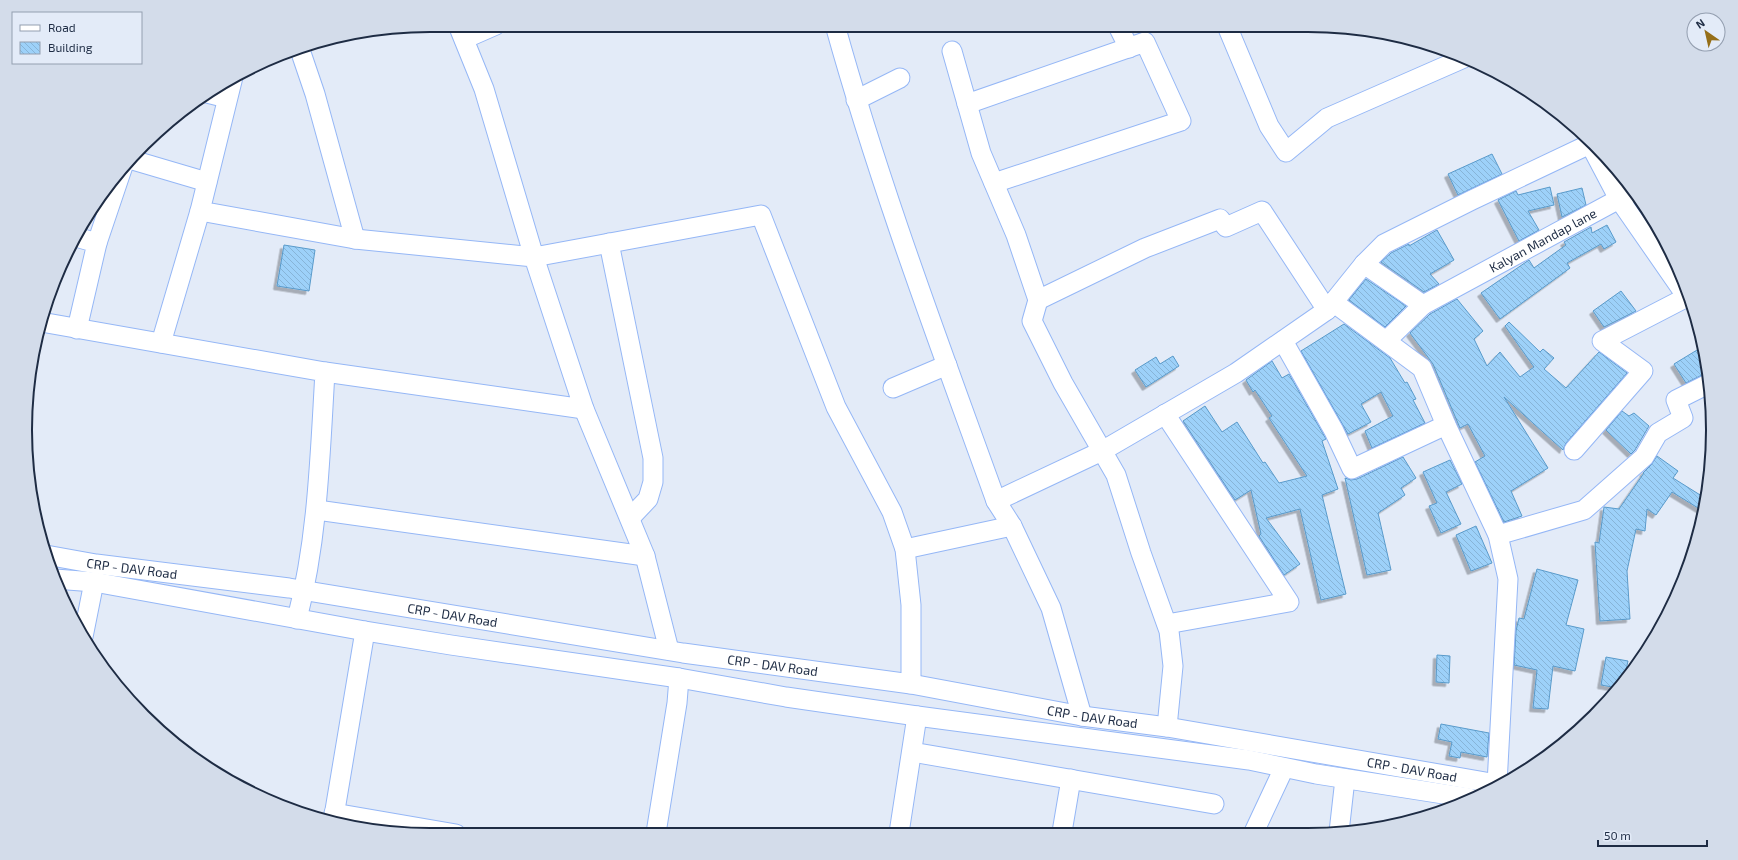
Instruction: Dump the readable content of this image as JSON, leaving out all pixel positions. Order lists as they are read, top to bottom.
{
  "streets": {
    "street": ["Kalyan Mandap lane", "CRP - DAV Road"]
  },
  "legend": ["Road", "Building"],
  "scale_bar": "50 m",
  "north": "top left"
}
